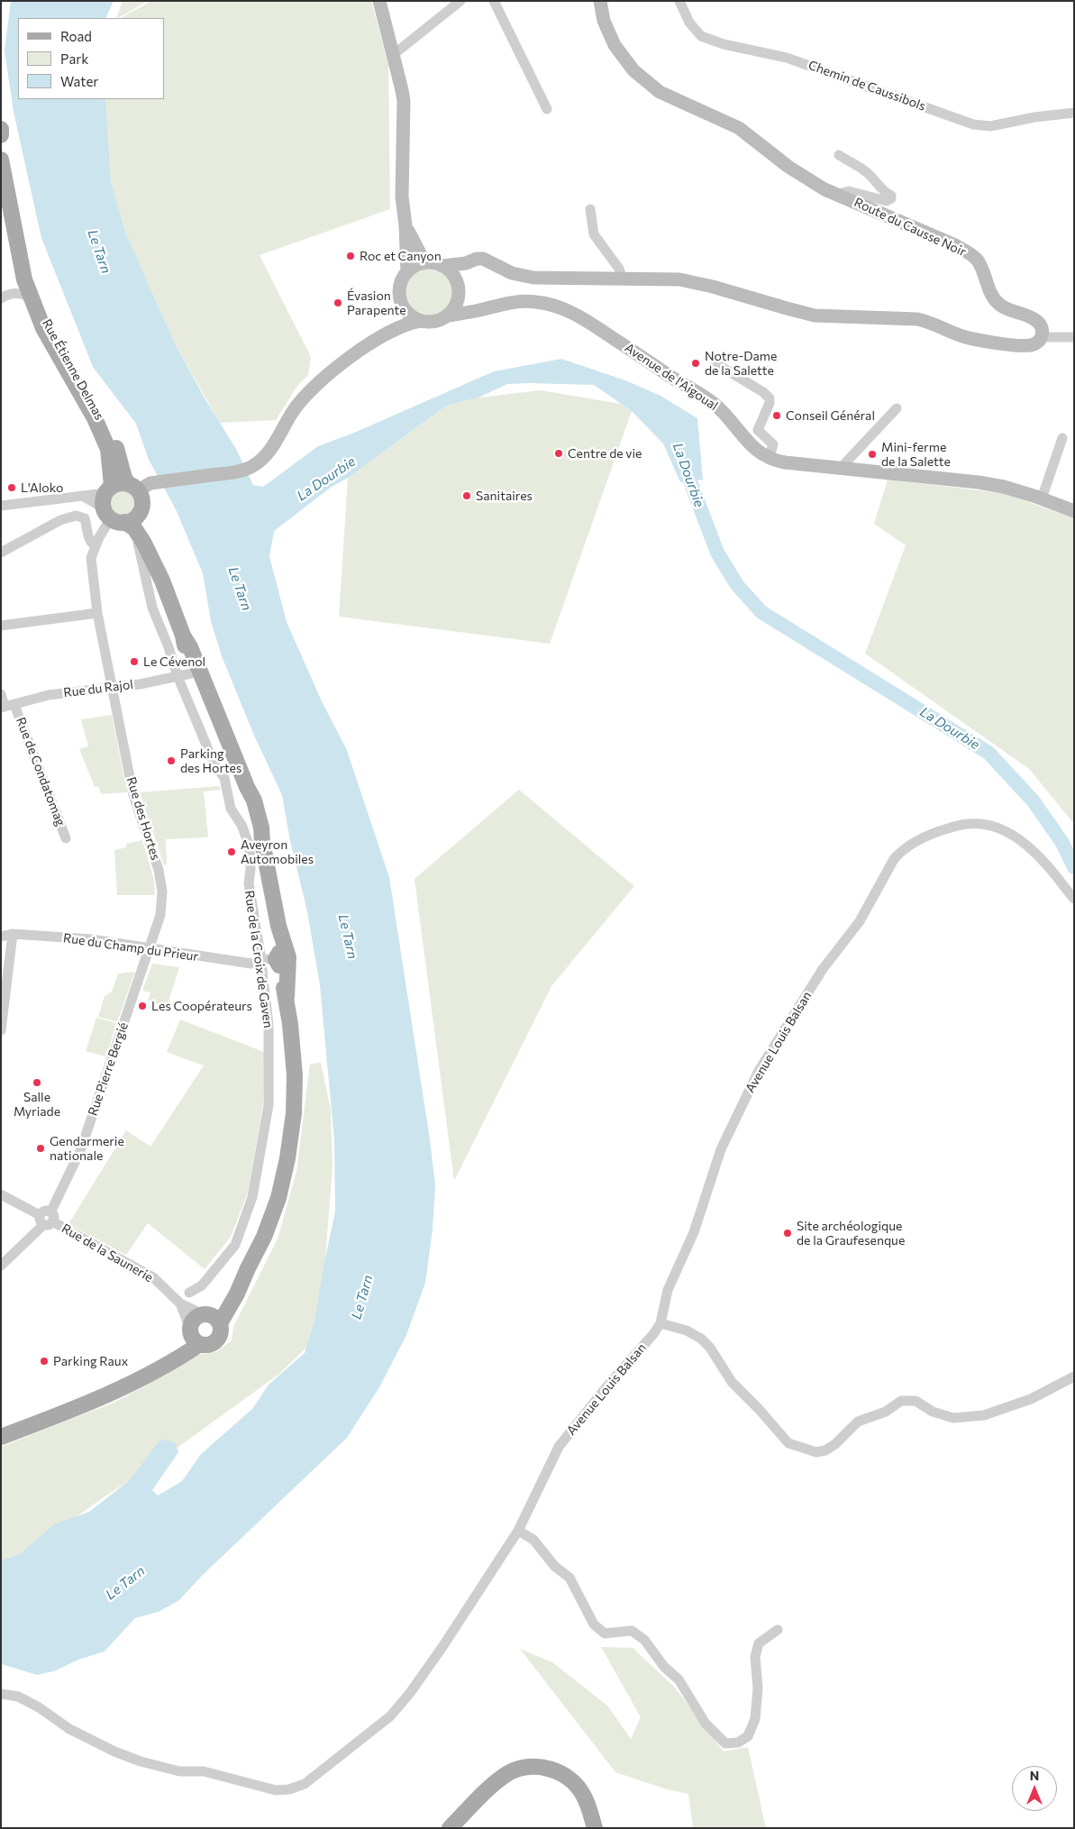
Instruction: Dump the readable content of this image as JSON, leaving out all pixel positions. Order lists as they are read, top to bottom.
{
  "streets": {
    "main road": ["Rue Étienne Delmas"],
    "street": [
      "Chemin de Caussibols",
      "Route du Causse Noir",
      "Avenue de l'Aigoual",
      "Rue du Rajol",
      "Rue de Condatomag",
      "Rue des Hortes",
      "Rue du Champ du Prieur",
      "Rue de la Croix de Gaven",
      "Avenue Louis Balsan",
      "Rue Pierre Bergié",
      "Rue de la Saunerie"
    ]
  },
  "crossings": [
    ["Rue du Rajol", "Rue de Condatomag"],
    ["Rue du Rajol", "Rue des Hortes"],
    ["Rue du Rajol", "Rue de la Croix de Gaven"],
    ["Rue des Hortes", "Rue du Champ du Prieur"],
    ["Rue des Hortes", "Rue Pierre Bergié"],
    ["Rue du Champ du Prieur", "Rue de la Croix de Gaven"],
    ["Rue du Champ du Prieur", "Rue Pierre Bergié"],
    ["Rue Pierre Bergié", "Rue de la Saunerie"]
  ],
  "water": ["Le Tarn", "La Dourbie"],
  "places": [
    "Roc et Canyon",
    "Évasion Parapente",
    "Notre-Dame de la Salette",
    "Conseil Général",
    "Centre de vie",
    "Mini-ferme de la Salette",
    "L'Aloko",
    "Sanitaires",
    "Le Cévenol",
    "Parking des Hortes",
    "Aveyron Automobiles",
    "Les Coopérateurs",
    "Salle Myriade",
    "Gendarmerie nationale",
    "Site archéologique de la Graufesenque",
    "Parking Raux"
  ],
  "legend": ["Road", "Park", "Water"],
  "north": "top"
}
